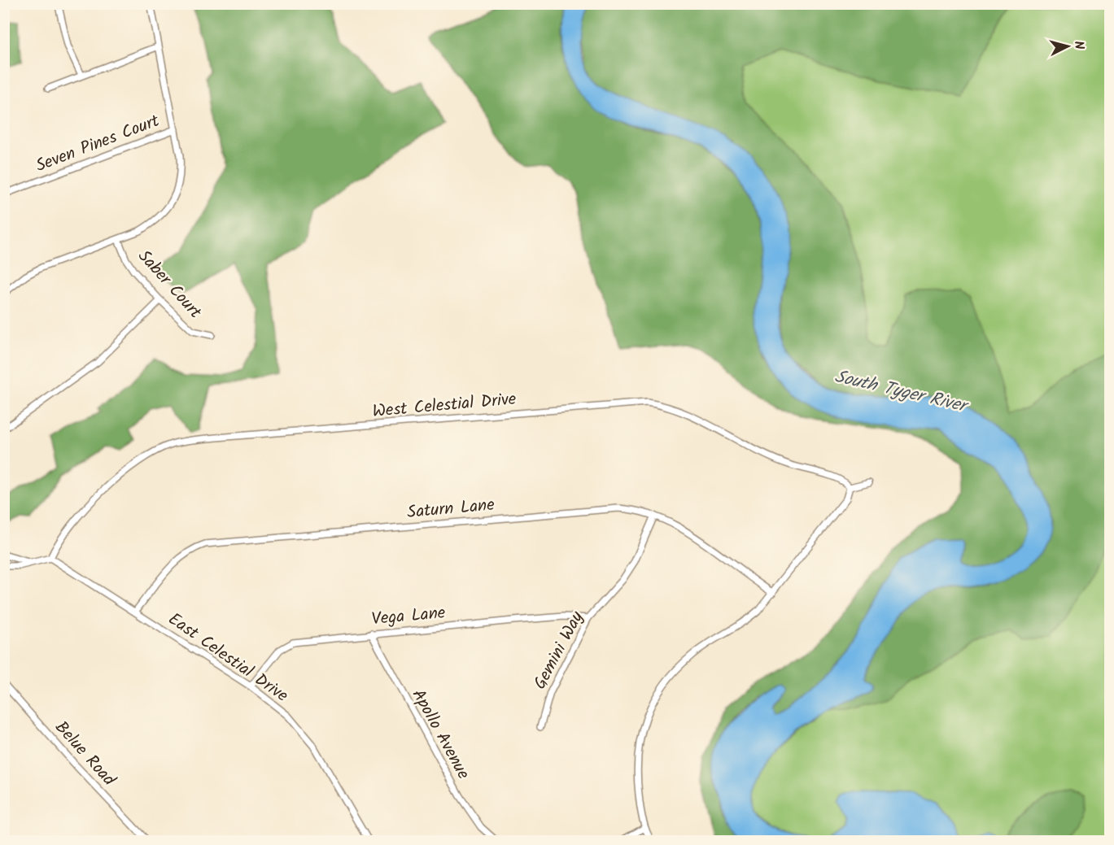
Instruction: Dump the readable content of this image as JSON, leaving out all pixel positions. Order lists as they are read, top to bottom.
{
  "streets": {
    "street": [
      "Seven Pines Court",
      "Saber Court",
      "West Celestial Drive",
      "Saturn Lane",
      "Vega Lane",
      "Gemini Way",
      "East Celestial Drive",
      "Apollo Avenue",
      "Belue Road"
    ]
  },
  "crossings": [
    ["West Celestial Drive", "East Celestial Drive"],
    ["Saturn Lane", "Gemini Way"],
    ["Saturn Lane", "East Celestial Drive"],
    ["Vega Lane", "Gemini Way"],
    ["Vega Lane", "East Celestial Drive"],
    ["Vega Lane", "Apollo Avenue"]
  ],
  "water": ["South Tyger River"],
  "north": "right"
}
